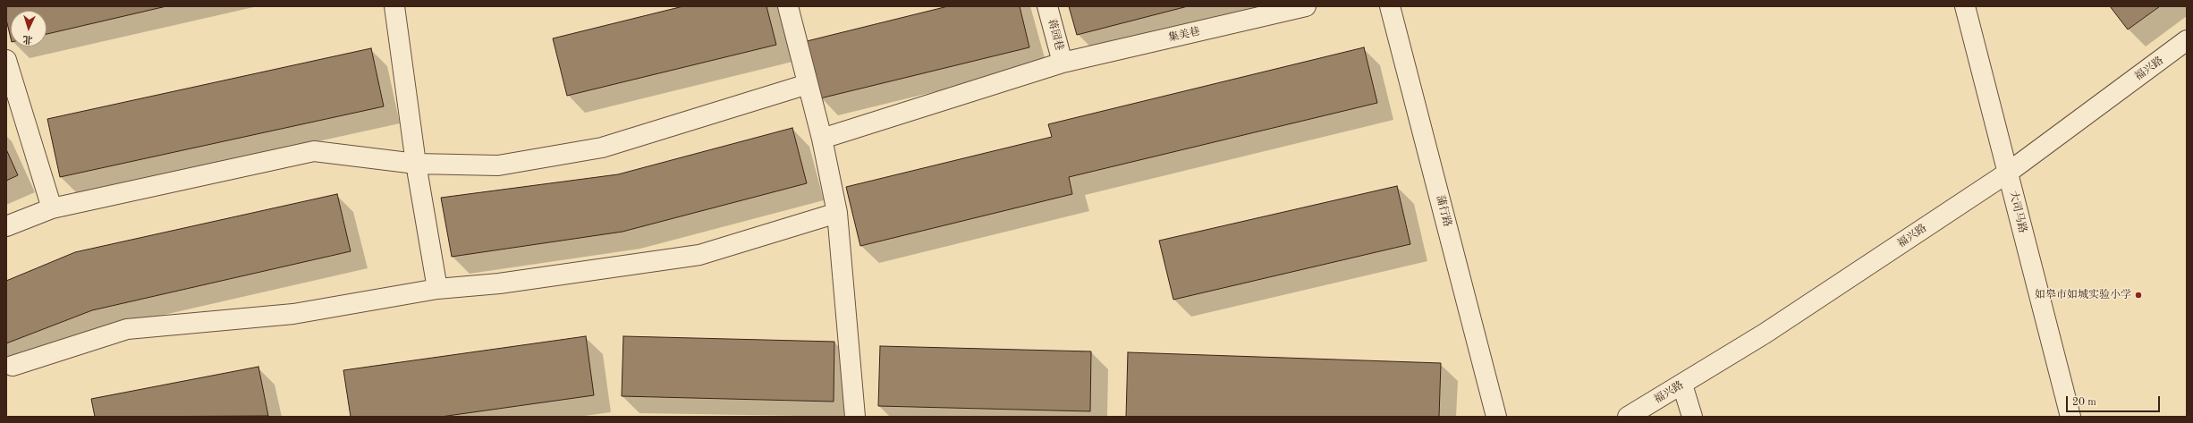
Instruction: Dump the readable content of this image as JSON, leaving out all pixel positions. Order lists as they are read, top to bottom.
{
  "streets": {
    "street": [
      "蒋园巷",
      "集美巷",
      "福兴路",
      "蒲行路",
      "大司马路"
    ]
  },
  "crossings": [
    ["蒋园巷", "集美巷"],
    ["福兴路", "大司马路"]
  ],
  "places": ["如皋市如城实验小学"],
  "scale_bar": "20 m",
  "north": "bottom"
}
